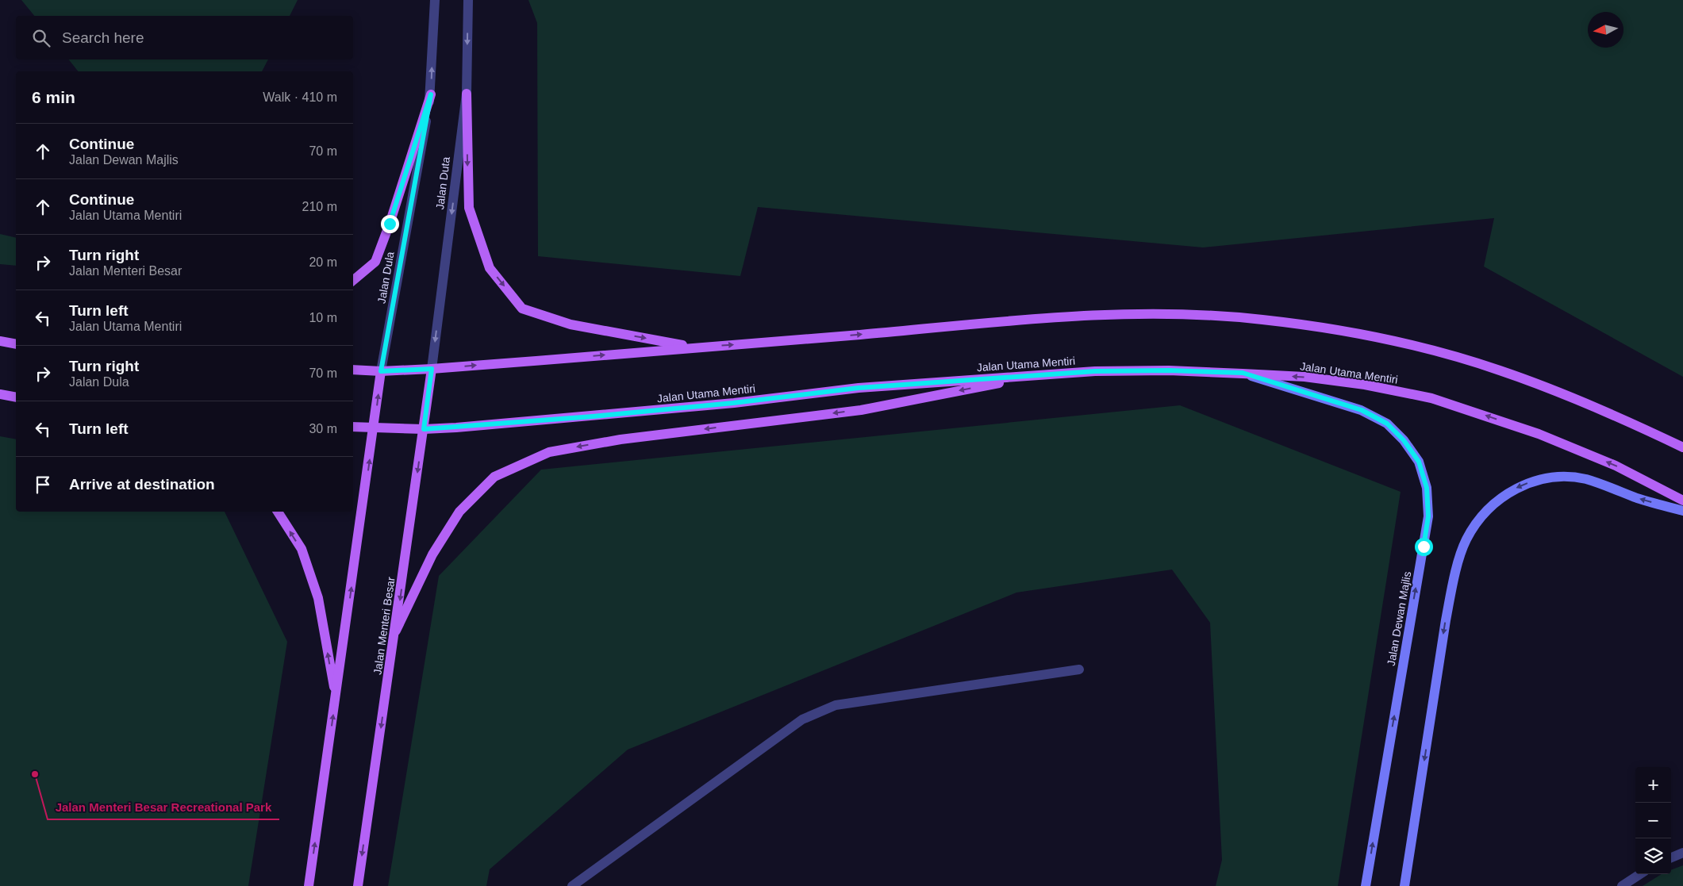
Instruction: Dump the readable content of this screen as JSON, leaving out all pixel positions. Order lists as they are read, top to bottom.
{
  "streets": {
    "main road": ["Jalan Utama Mentiri", "Jalan Menteri Besar"],
    "street": ["Jalan Duta", "Jalan Dula", "Jalan Dewan Majlis"]
  },
  "crossings": [
    ["Jalan Duta", "Jalan Menteri Besar"],
    ["Jalan Utama Mentiri", "Jalan Dewan Majlis"],
    ["Jalan Utama Mentiri", "Jalan Menteri Besar"]
  ],
  "one_way": ["Jalan Duta", "Jalan Dewan Majlis"],
  "places": ["Jalan Menteri Besar Recreational Park"],
  "north": "left",
  "page": {
    "search": "Search here",
    "heading": ["6 min", "Walk · 410 m"],
    "list": [
      ["Continue", "Jalan Dewan Majlis", "70 m"],
      ["Continue", "Jalan Utama Mentiri", "210 m"],
      ["Turn right", "Jalan Menteri Besar", "20 m"],
      ["Turn left", "Jalan Utama Mentiri", "10 m"],
      ["Turn right", "Jalan Dula", "70 m"],
      ["Turn left", "30 m"],
      "Arrive at destination"
    ],
    "map_buttons": ["+", "−"]
  }
}
